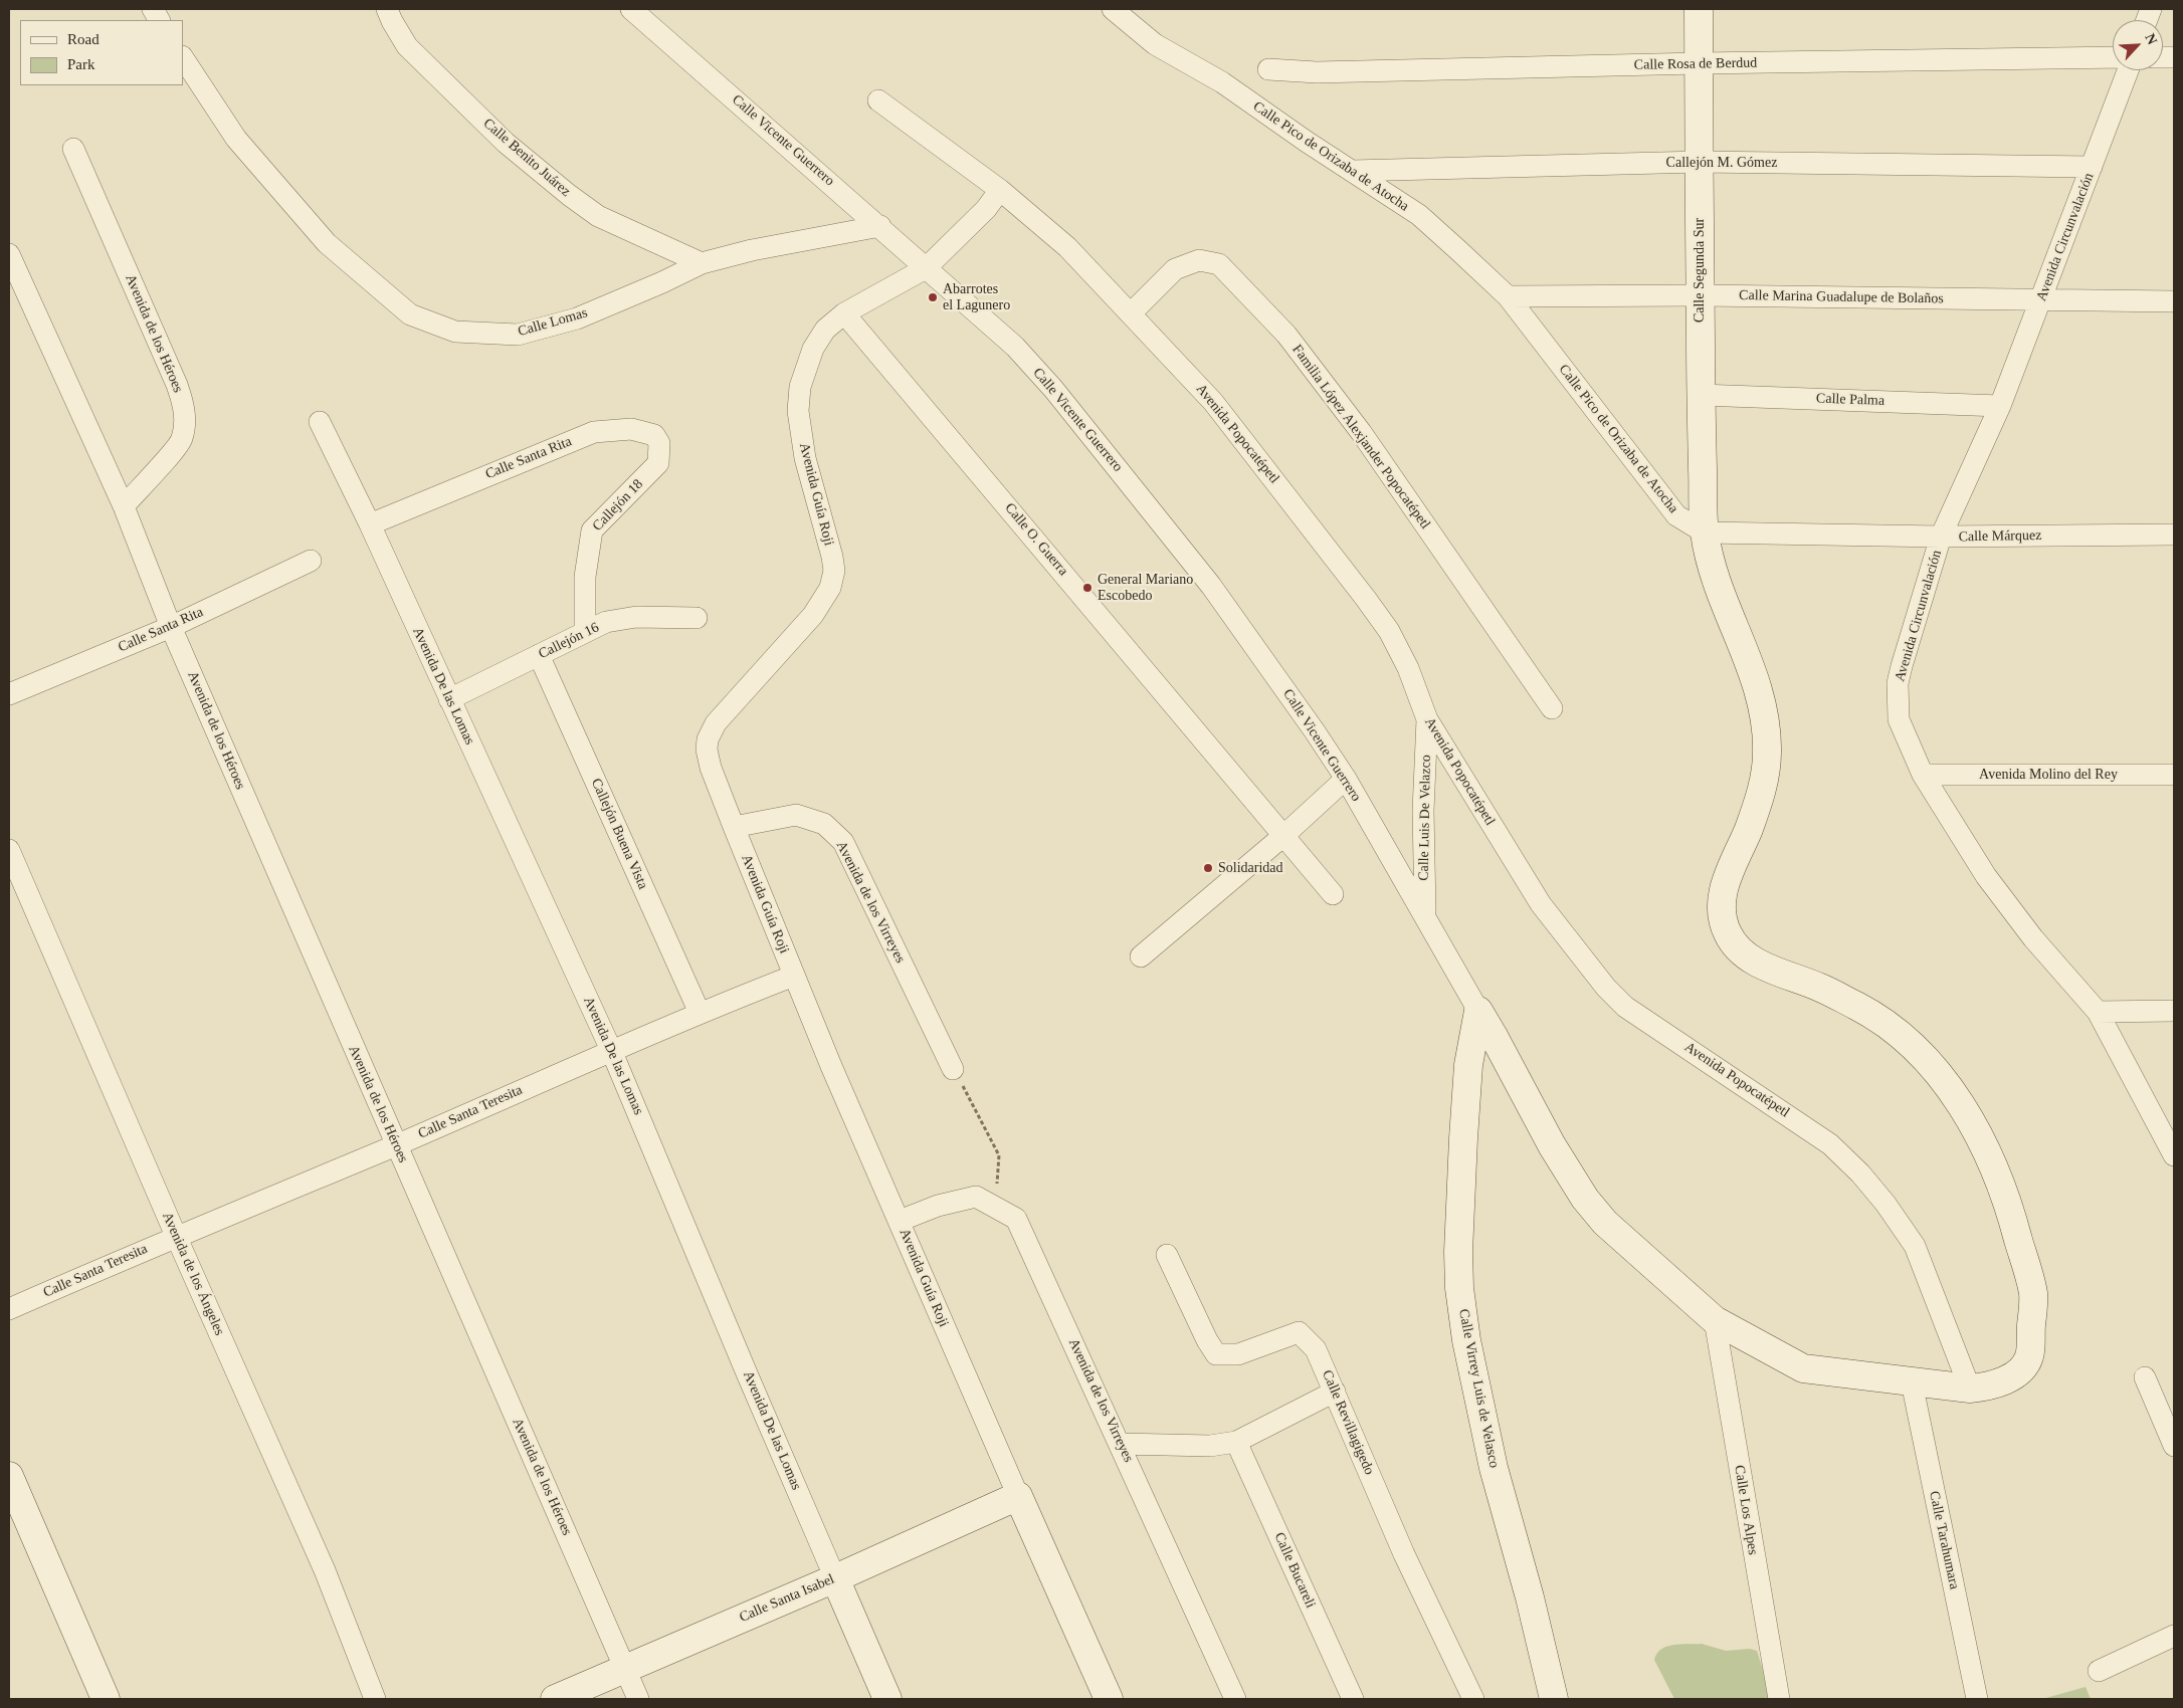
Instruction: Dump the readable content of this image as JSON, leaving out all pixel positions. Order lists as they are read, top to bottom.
{
  "streets": {
    "street": [
      "Calle Rosa de Berdud",
      "Calle Vicente Guerrero",
      "Calle Pico de Orizaba de Atocha",
      "Calle Benito Juárez",
      "Callejón M. Gómez",
      "Avenida Circunvalación",
      "Calle Segunda Sur",
      "Calle Marina Guadalupe de Bolaños",
      "Calle Lomas",
      "Avenida de los Héroes",
      "Calle Palma",
      "Avenida Popocatépetl",
      "Familia López Alexjander Popocatépetl",
      "Calle Santa Rita",
      "Avenida Guía Roji",
      "Callejón 18",
      "Calle Márquez",
      "Calle O. Guerra",
      "Callejón 16",
      "Avenida De las Lomas",
      "Avenida Molino del Rey",
      "Calle Luis De Velazco",
      "Callejón Buena Vista",
      "Avenida de los Virreyes",
      "Calle Santa Teresita",
      "Avenida de los Ángeles",
      "Calle Virrey Luis de Velasco",
      "Calle Revillagigedo",
      "Calle Los Alpes",
      "Calle Tarahumara",
      "Calle Bucareli",
      "Calle Santa Isabel"
    ]
  },
  "crossings": [
    ["Calle Rosa de Berdud", "Calle Segunda Sur"],
    ["Calle Vicente Guerrero", "Calle Lomas"],
    ["Calle Vicente Guerrero", "Avenida Guía Roji"],
    ["Calle Vicente Guerrero", "Calle Luis De Velazco"],
    ["Calle Pico de Orizaba de Atocha", "Callejón M. Gómez"],
    ["Calle Pico de Orizaba de Atocha", "Calle Segunda Sur"],
    ["Calle Pico de Orizaba de Atocha", "Calle Marina Guadalupe de Bolaños"],
    ["Calle Pico de Orizaba de Atocha", "Calle Márquez"],
    ["Calle Benito Juárez", "Calle Lomas"],
    ["Callejón M. Gómez", "Avenida Circunvalación"],
    ["Callejón M. Gómez", "Calle Segunda Sur"],
    ["Avenida Circunvalación", "Calle Marina Guadalupe de Bolaños"],
    ["Avenida Circunvalación", "Calle Palma"],
    ["Avenida Circunvalación", "Calle Márquez"],
    ["Avenida Circunvalación", "Avenida Molino del Rey"],
    ["Calle Segunda Sur", "Calle Marina Guadalupe de Bolaños"],
    ["Calle Segunda Sur", "Calle Palma"],
    ["Calle Segunda Sur", "Calle Márquez"],
    ["Avenida de los Héroes", "Calle Santa Rita"],
    ["Avenida de los Héroes", "Calle Santa Teresita"],
    ["Avenida de los Héroes", "Calle Santa Isabel"],
    ["Avenida Popocatépetl", "Familia López Alexjander Popocatépetl"],
    ["Avenida Popocatépetl", "Avenida Guía Roji"],
    ["Avenida Popocatépetl", "Calle Luis De Velazco"],
    ["Calle Santa Rita", "Callejón 18"],
    ["Calle Santa Rita", "Avenida De las Lomas"],
    ["Avenida Guía Roji", "Calle O. Guerra"],
    ["Avenida Guía Roji", "Avenida de los Virreyes"],
    ["Avenida Guía Roji", "Calle Santa Teresita"],
    ["Avenida Guía Roji", "Calle Santa Isabel"],
    ["Callejón 18", "Callejón 16"],
    ["Callejón 16", "Avenida De las Lomas"],
    ["Callejón 16", "Callejón Buena Vista"],
    ["Avenida De las Lomas", "Calle Santa Teresita"],
    ["Avenida De las Lomas", "Calle Santa Isabel"],
    ["Callejón Buena Vista", "Calle Santa Teresita"],
    ["Calle Santa Teresita", "Avenida de los Ángeles"]
  ],
  "places": ["Abarrotes el Lagunero", "General Mariano Escobedo", "Solidaridad"],
  "legend": ["Road", "Park"],
  "north": "top right"
}
